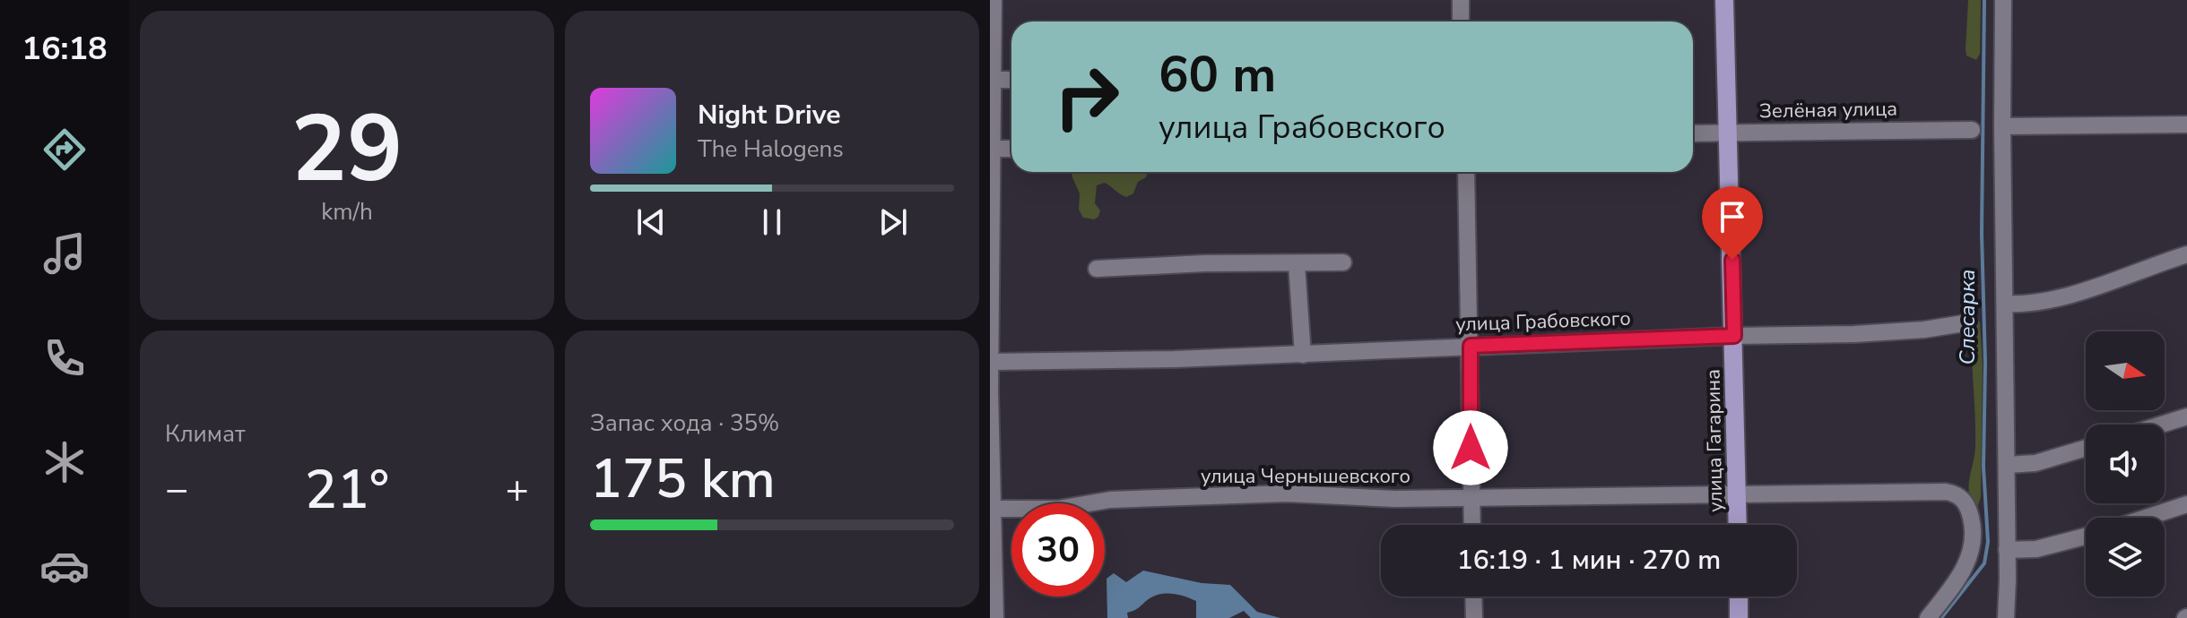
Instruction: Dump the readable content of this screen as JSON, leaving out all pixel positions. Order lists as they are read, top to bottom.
{
  "streets": {
    "main road": ["улица Гагарина"],
    "street": ["Зелёная улица", "улица Грабовского", "улица Чернышевского"]
  },
  "crossings": [
    ["Зелёная улица", "улица Гагарина"],
    ["улица Грабовского", "улица Гагарина"],
    ["улица Гагарина", "улица Чернышевского"]
  ],
  "water": ["Слесарка"],
  "north": "right",
  "page": {
    "tabs": "16:18",
    "tile": [
      ["29", "km/h"],
      "Климат",
      ["Запас хода · 35%", "175 km"]
    ],
    "turn": ["60 m", "улица Грабовского"],
    "song": ["Night Drive", "The Halogens"],
    "heat": ["−", "21°", "+"],
    "limit": "30",
    "trip": "16:19 · 1 мин · 270 m"
  }
}
